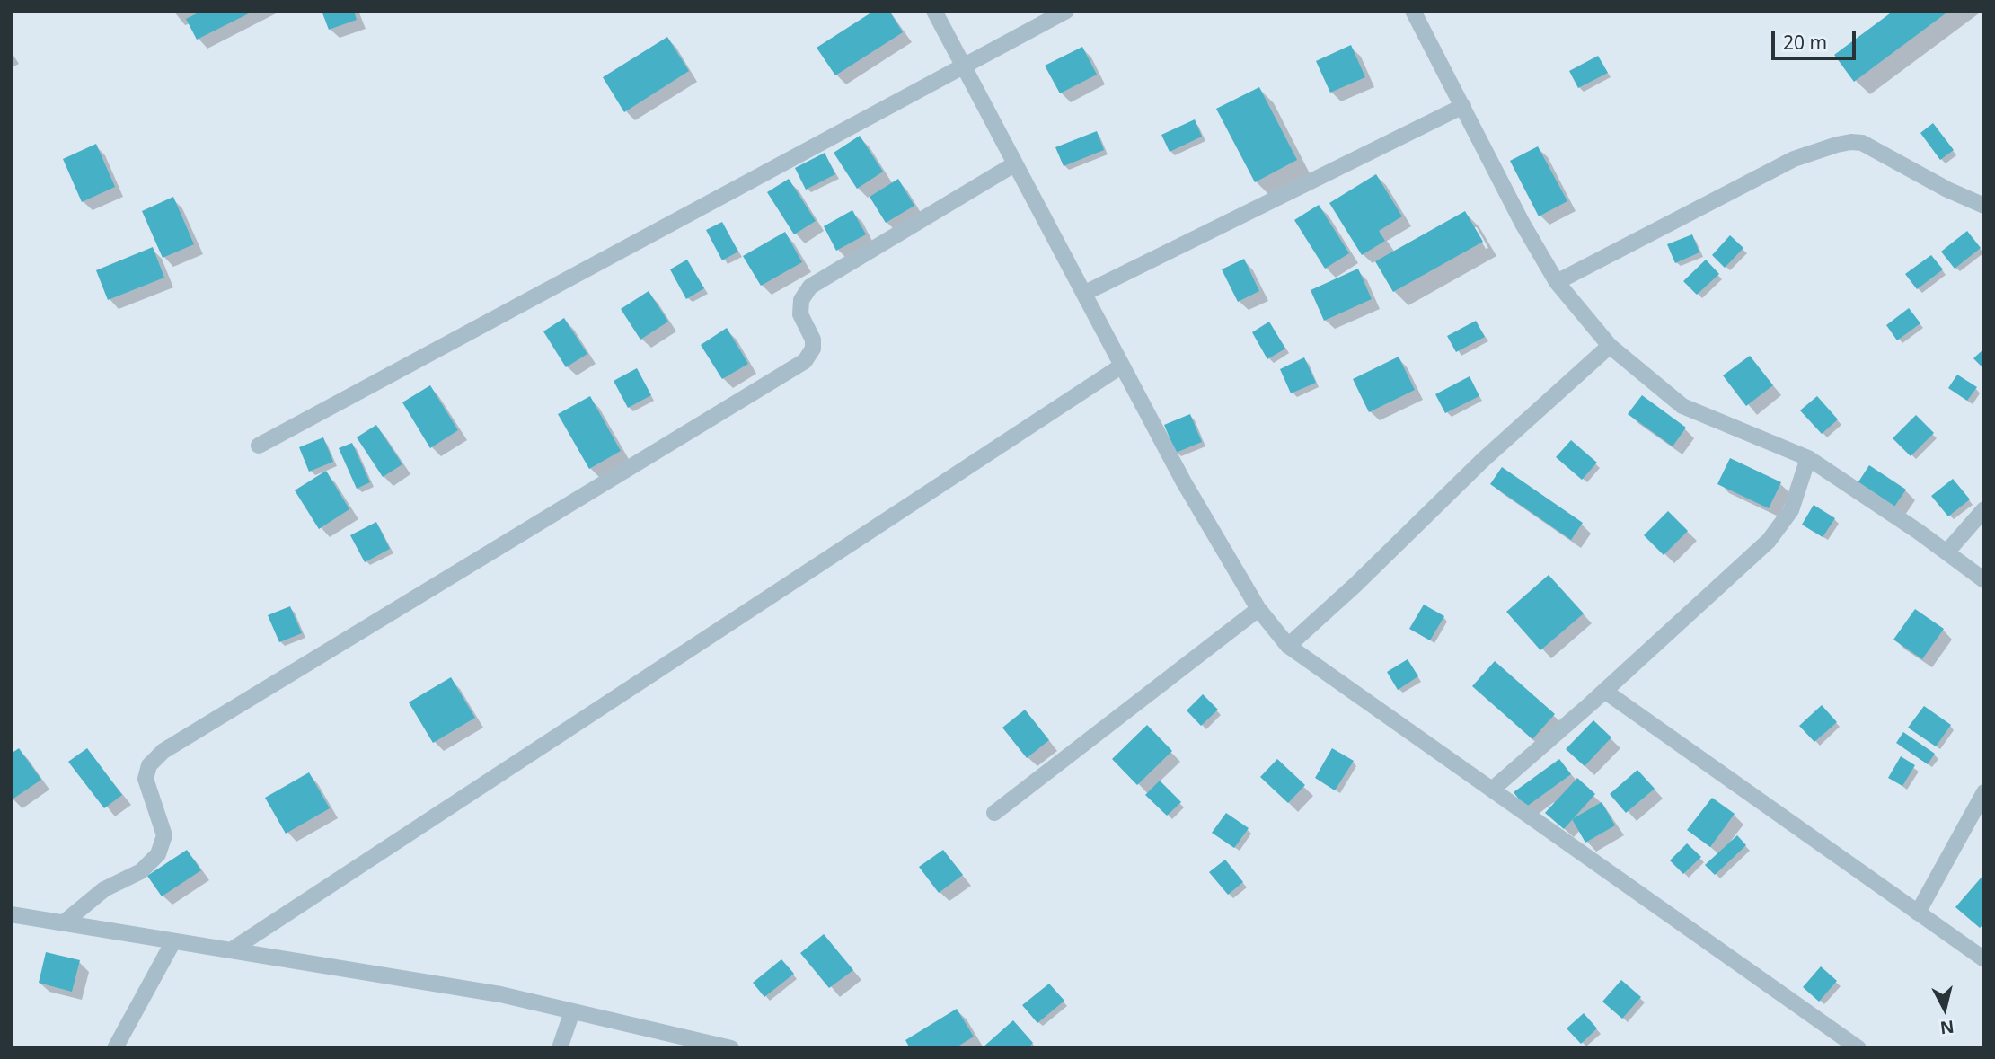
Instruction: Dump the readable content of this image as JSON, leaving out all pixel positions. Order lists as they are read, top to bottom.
{
  "scale_bar": "20 m",
  "north": "bottom"
}
